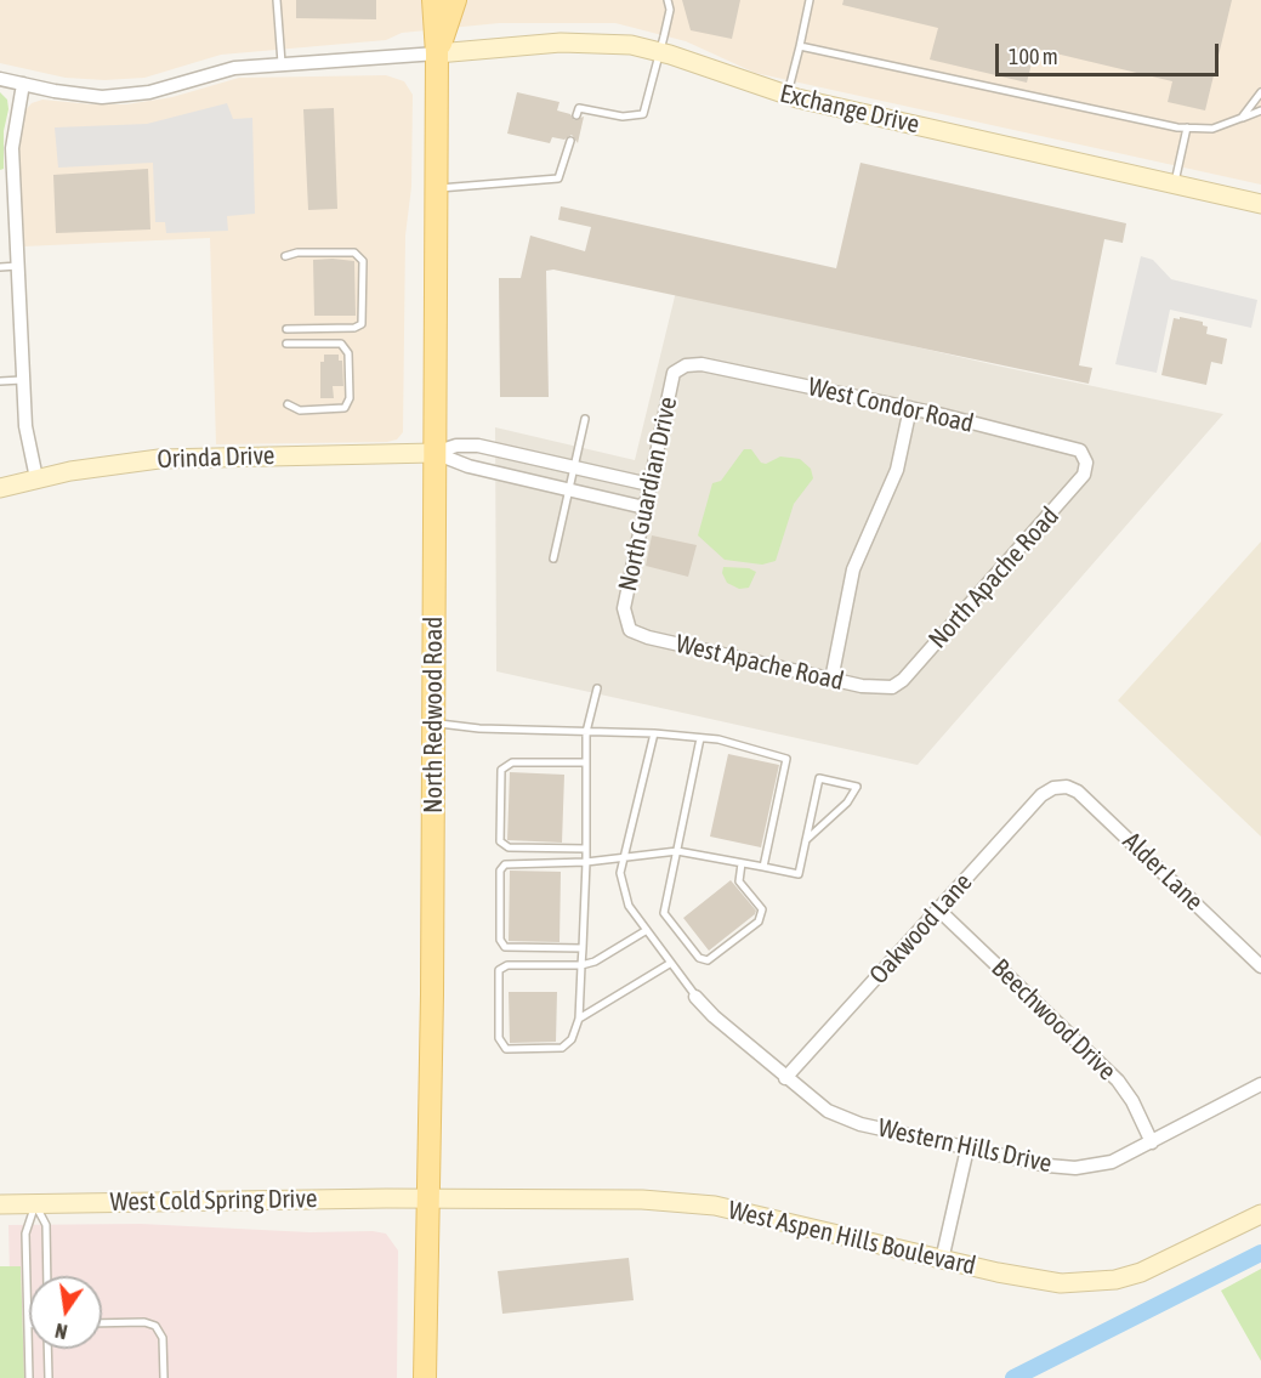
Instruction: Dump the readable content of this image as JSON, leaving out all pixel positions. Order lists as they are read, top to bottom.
{
  "streets": {
    "main road": ["North Redwood Road"],
    "street": [
      "Exchange Drive",
      "West Condor Road",
      "Orinda Drive",
      "North Guardian Drive",
      "North Apache Road",
      "West Apache Road",
      "Alder Lane",
      "Oakwood Lane",
      "Beechwood Drive",
      "Western Hills Drive",
      "West Cold Spring Drive",
      "West Aspen Hills Boulevard"
    ]
  },
  "crossings": [
    ["Exchange Drive", "North Redwood Road"],
    ["West Condor Road", "North Guardian Drive"],
    ["West Condor Road", "North Apache Road"],
    ["Orinda Drive", "North Redwood Road"],
    ["North Guardian Drive", "West Apache Road"],
    ["North Apache Road", "West Apache Road"],
    ["North Redwood Road", "West Cold Spring Drive"],
    ["North Redwood Road", "West Aspen Hills Boulevard"],
    ["Alder Lane", "Oakwood Lane"],
    ["Oakwood Lane", "Beechwood Drive"],
    ["Oakwood Lane", "Western Hills Drive"],
    ["Beechwood Drive", "Western Hills Drive"],
    ["West Cold Spring Drive", "West Aspen Hills Boulevard"]
  ],
  "scale_bar": "100 m",
  "north": "bottom"
}
